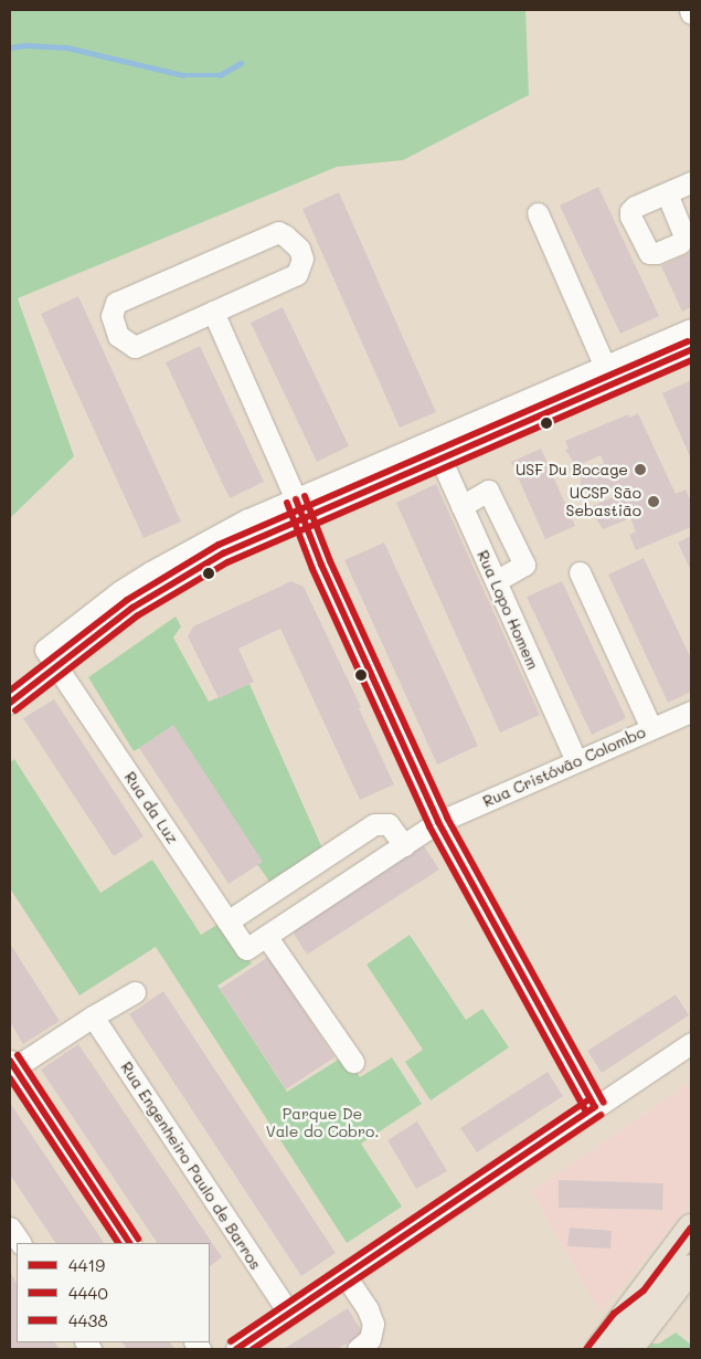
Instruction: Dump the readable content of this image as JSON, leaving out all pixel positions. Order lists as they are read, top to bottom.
{
  "streets": {
    "street": [
      "Rua Lopo Homem",
      "Rua Cristóvão Colombo",
      "Rua da Luz",
      "Rua Engenheiro Paulo de Barros"
    ]
  },
  "crossings": [
    ["Rua Lopo Homem", "Rua Cristóvão Colombo"],
    ["Rua Cristóvão Colombo", "Rua da Luz"]
  ],
  "parks": ["Parque De Vale do Cobro."],
  "places": ["USF Du Bocage", "UCSP São Sebastião"],
  "lines": ["transit line 4438", "transit line 4419", "transit line 4440"],
  "legend": ["4419", "4440", "4438"]
}
